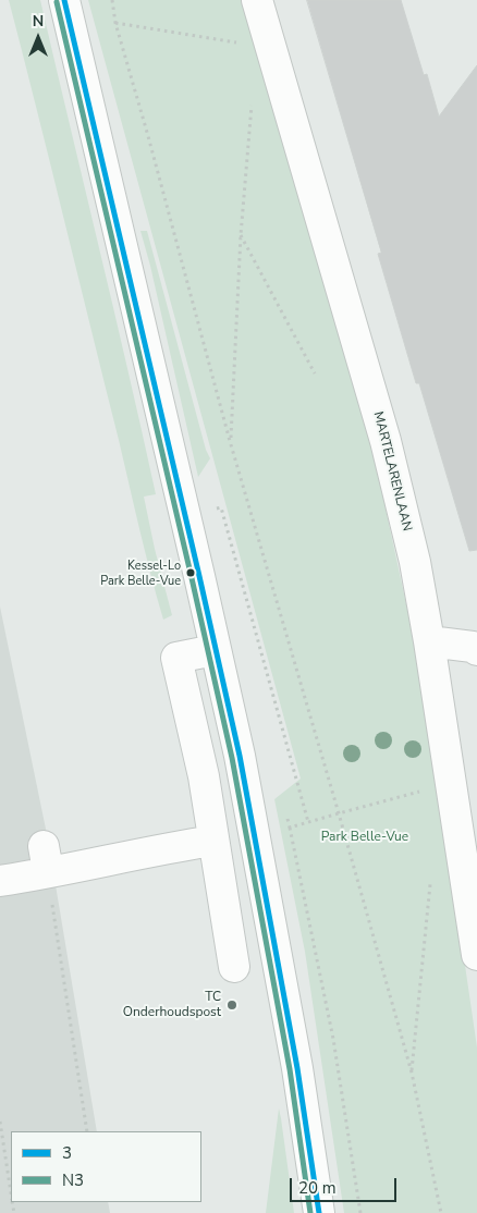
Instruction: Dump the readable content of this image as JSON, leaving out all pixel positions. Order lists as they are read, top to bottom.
{
  "streets": {
    "street": ["MARTELARENLAAN"]
  },
  "parks": ["Park Belle-Vue"],
  "places": ["Kessel-Lo Park Belle-Vue", "TC Onderhoudspost"],
  "lines": ["transit line 3", "transit line N3"],
  "legend": ["3", "N3"],
  "scale_bar": "20 m",
  "north": "top"
}
